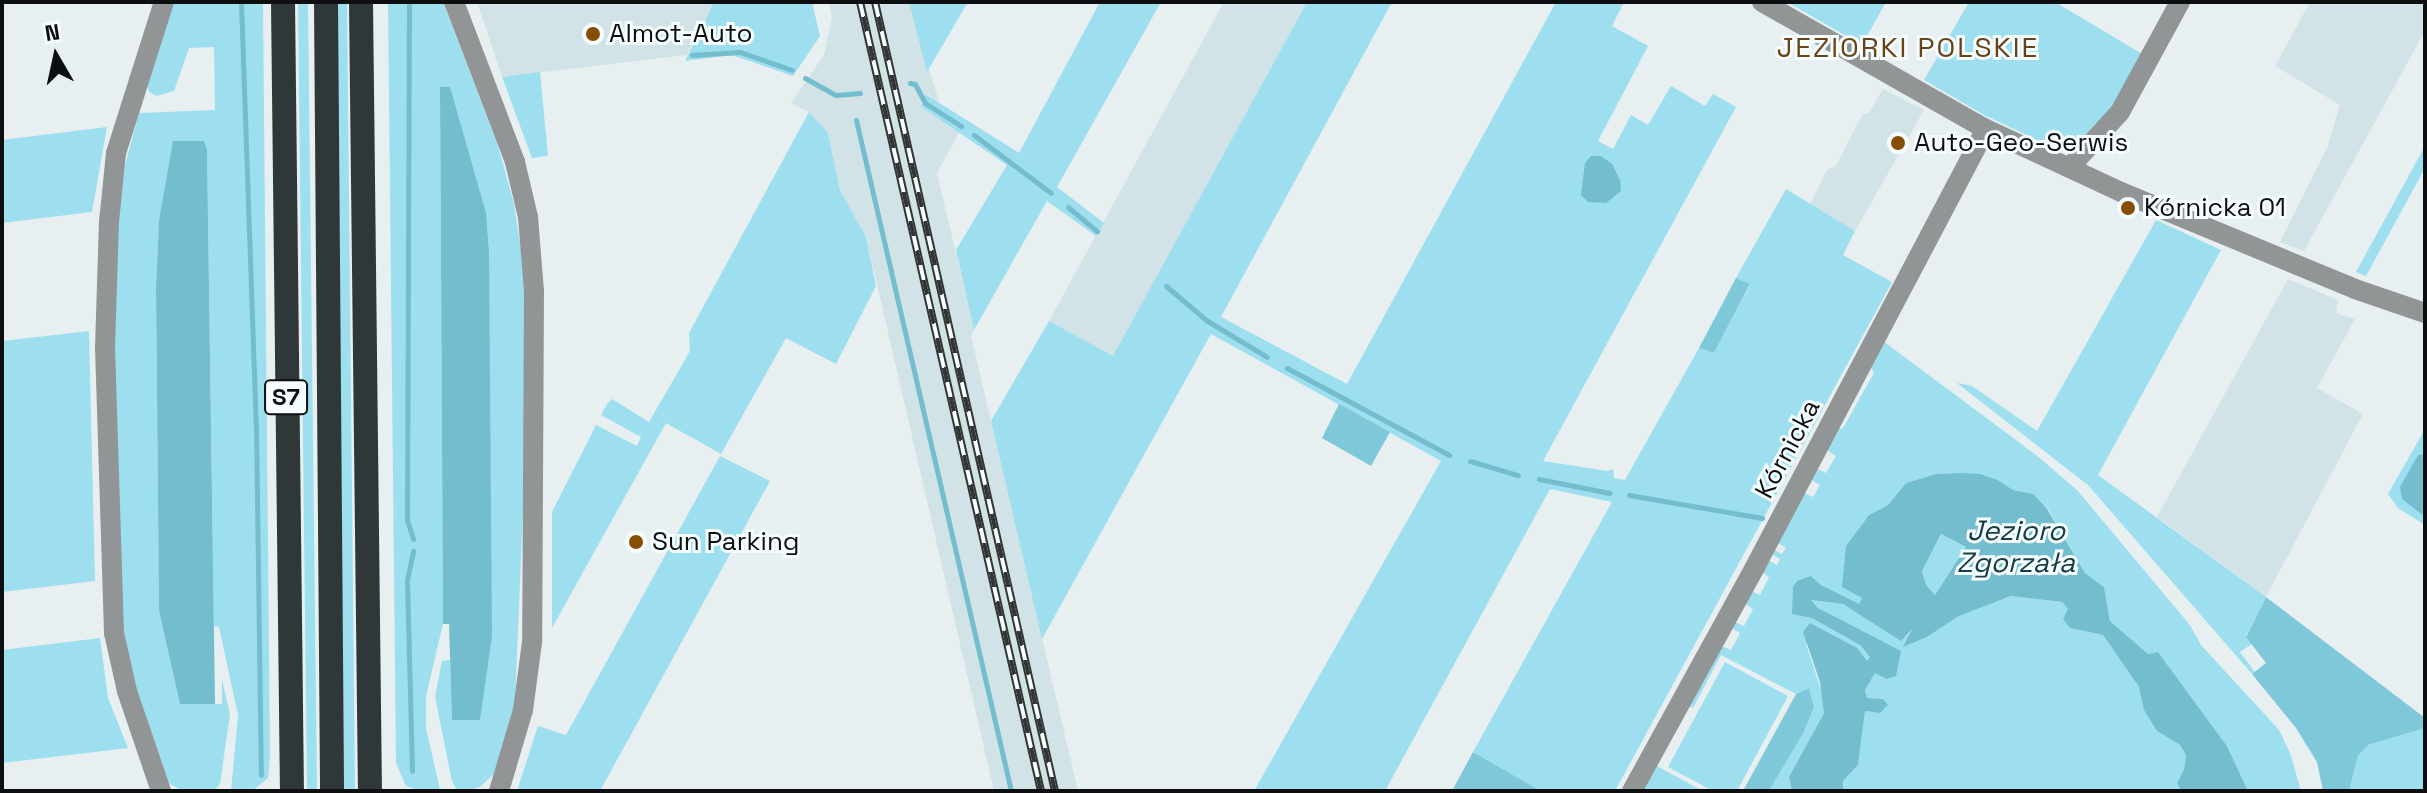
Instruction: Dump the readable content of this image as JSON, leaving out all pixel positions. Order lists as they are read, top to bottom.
{
  "streets": {
    "highway": ["S7"],
    "street": ["Kórnicka"]
  },
  "districts": ["JEZIORKI POLSKIE"],
  "water": ["Jezioro Zgorzała"],
  "places": [
    "Almot-Auto",
    "Auto-Geo-Serwis",
    "Kórnicka 01",
    "Sun Parking"
  ],
  "north": "top"
}
